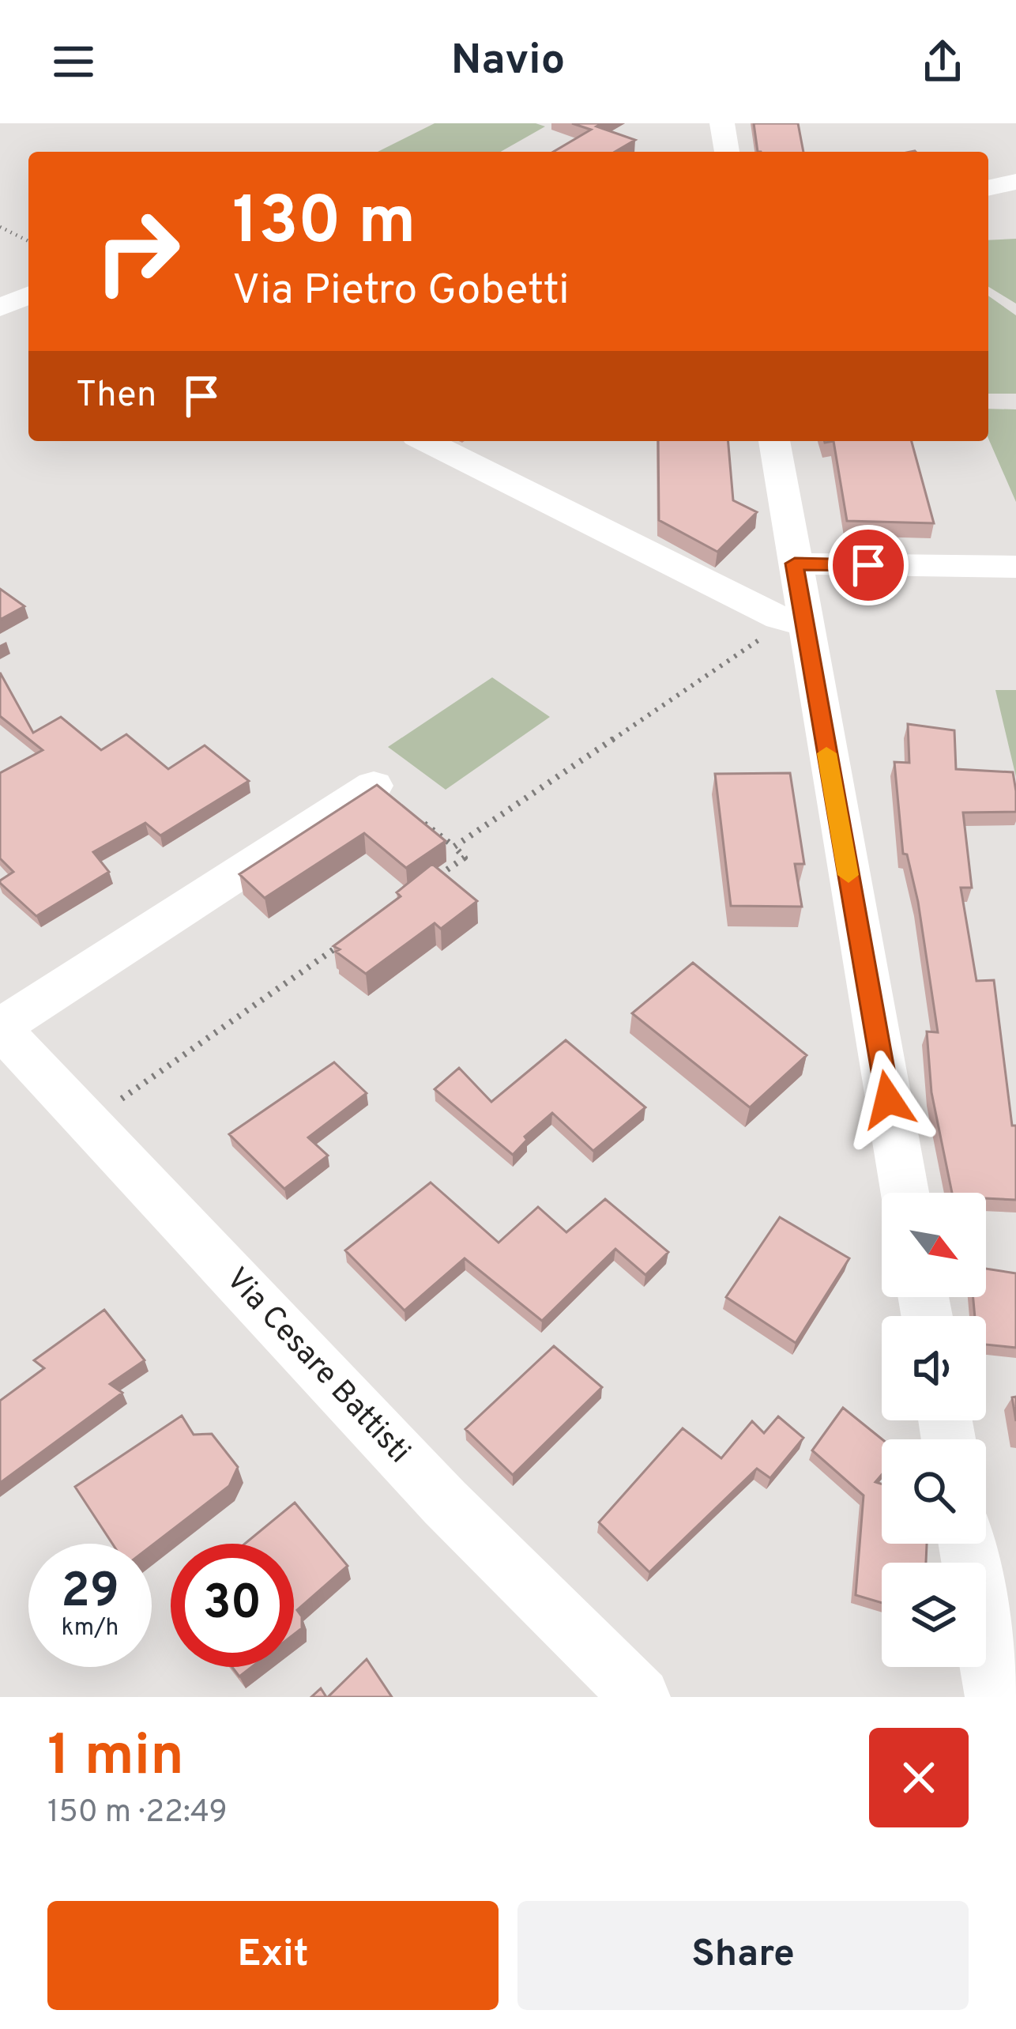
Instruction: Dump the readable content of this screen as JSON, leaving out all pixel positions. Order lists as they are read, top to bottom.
{
  "streets": {
    "street": ["Via Cesare Battisti"]
  },
  "north": "bottom right",
  "page": {
    "header": "Navio",
    "turn": ["130 m", "Via Pietro Gobetti"],
    "then": "Then",
    "speed": "29 km/h",
    "limit": "30",
    "heading": ["1 min", "150 m · 22:49"],
    "buttons": ["Exit", "Share"]
  }
}
